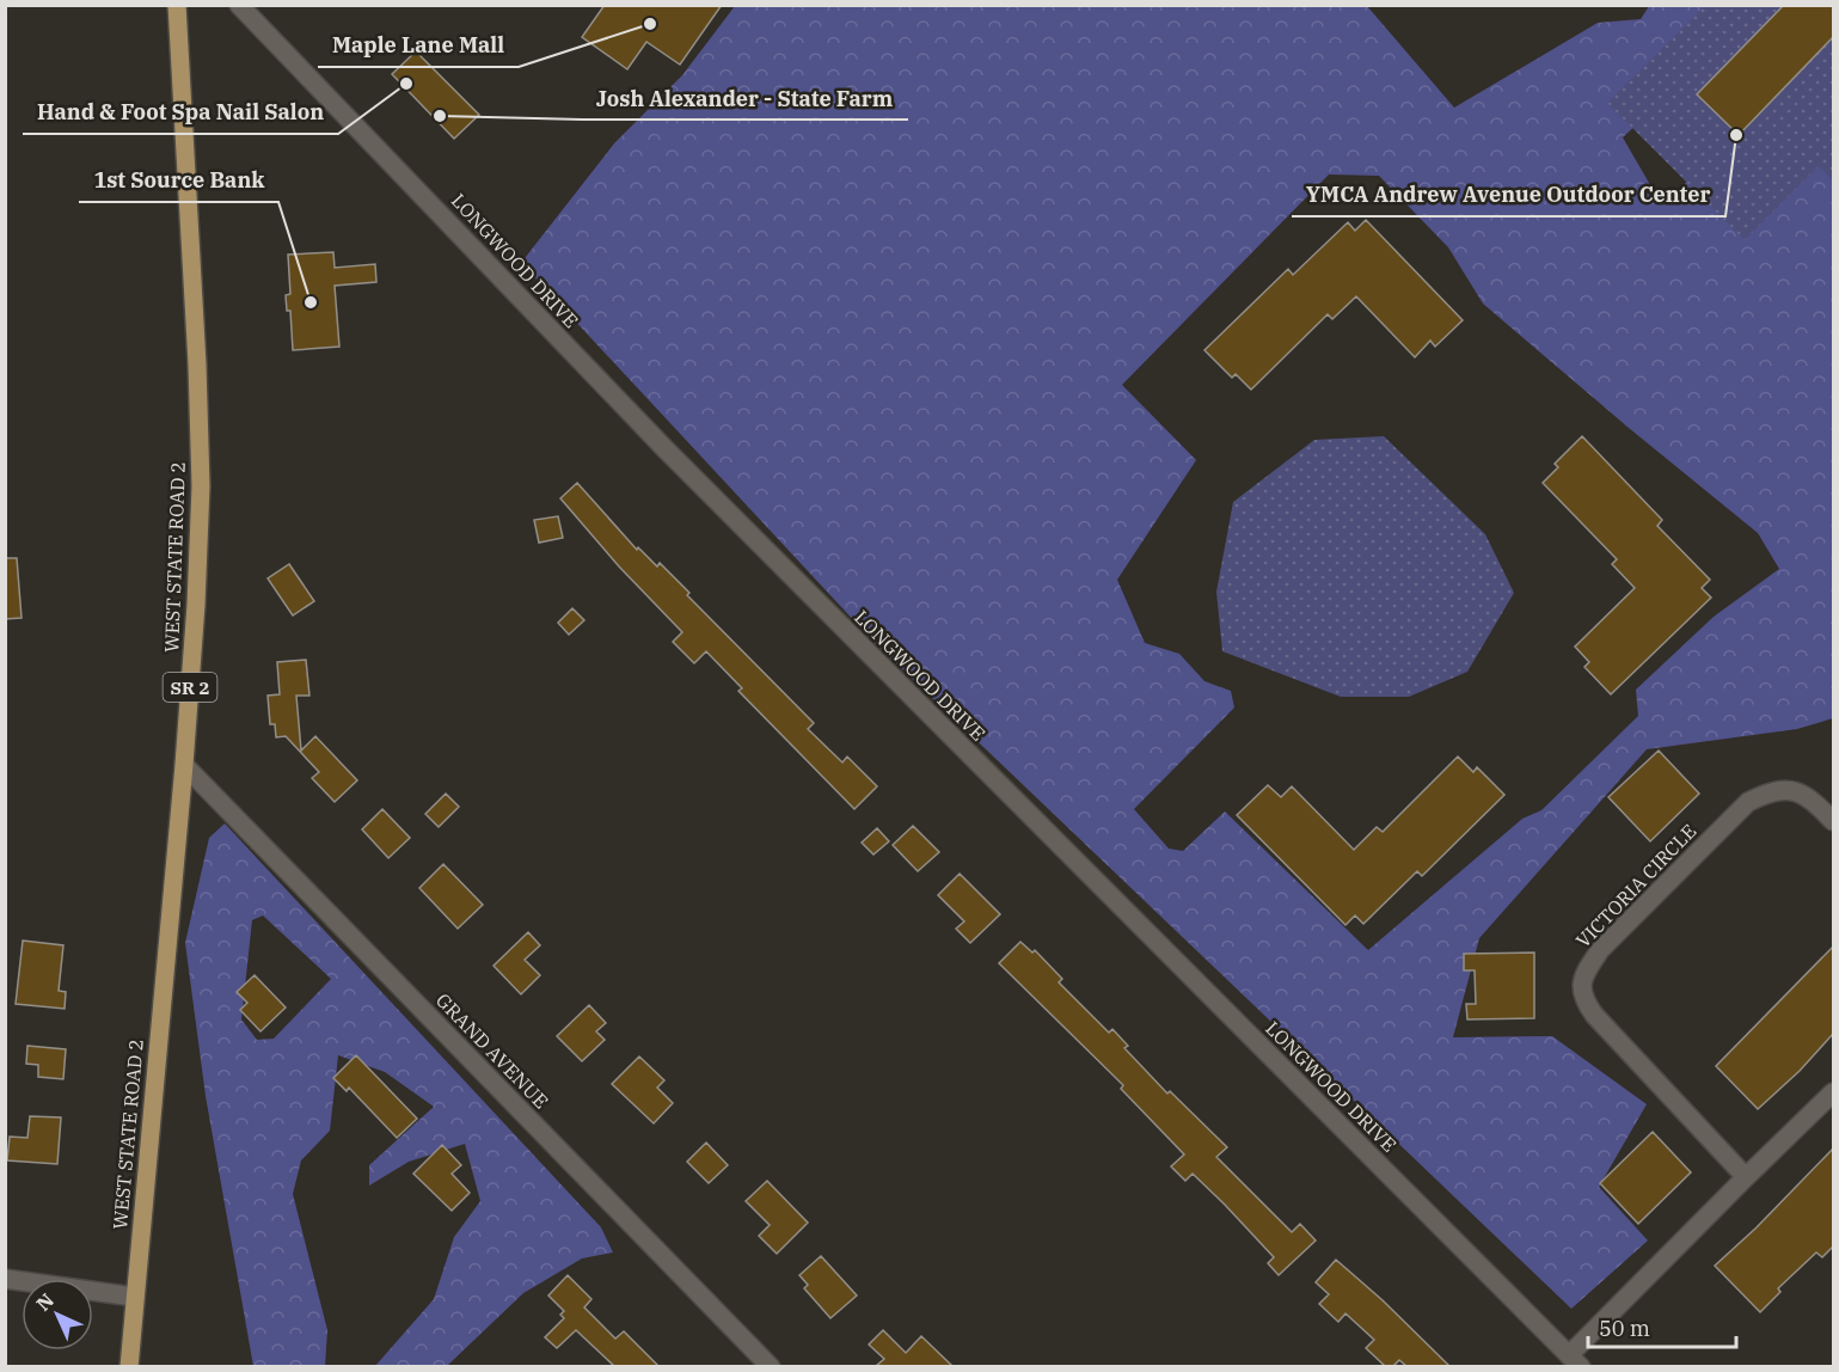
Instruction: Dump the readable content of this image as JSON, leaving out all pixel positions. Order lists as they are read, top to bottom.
{
  "streets": {
    "main road": ["WEST STATE ROAD 2", "SR 2"],
    "street": ["LONGWOOD DRIVE", "VICTORIA CIRCLE", "GRAND AVENUE"]
  },
  "crossings": [
    ["WEST STATE ROAD 2", "GRAND AVENUE"]
  ],
  "places": [
    "Maple Lane Mall",
    "Hand & Foot Spa Nail Salon",
    "Josh Alexander - State Farm",
    "YMCA Andrew Avenue Outdoor Center",
    "1st Source Bank"
  ],
  "scale_bar": "50 m",
  "north": "top left"
}
